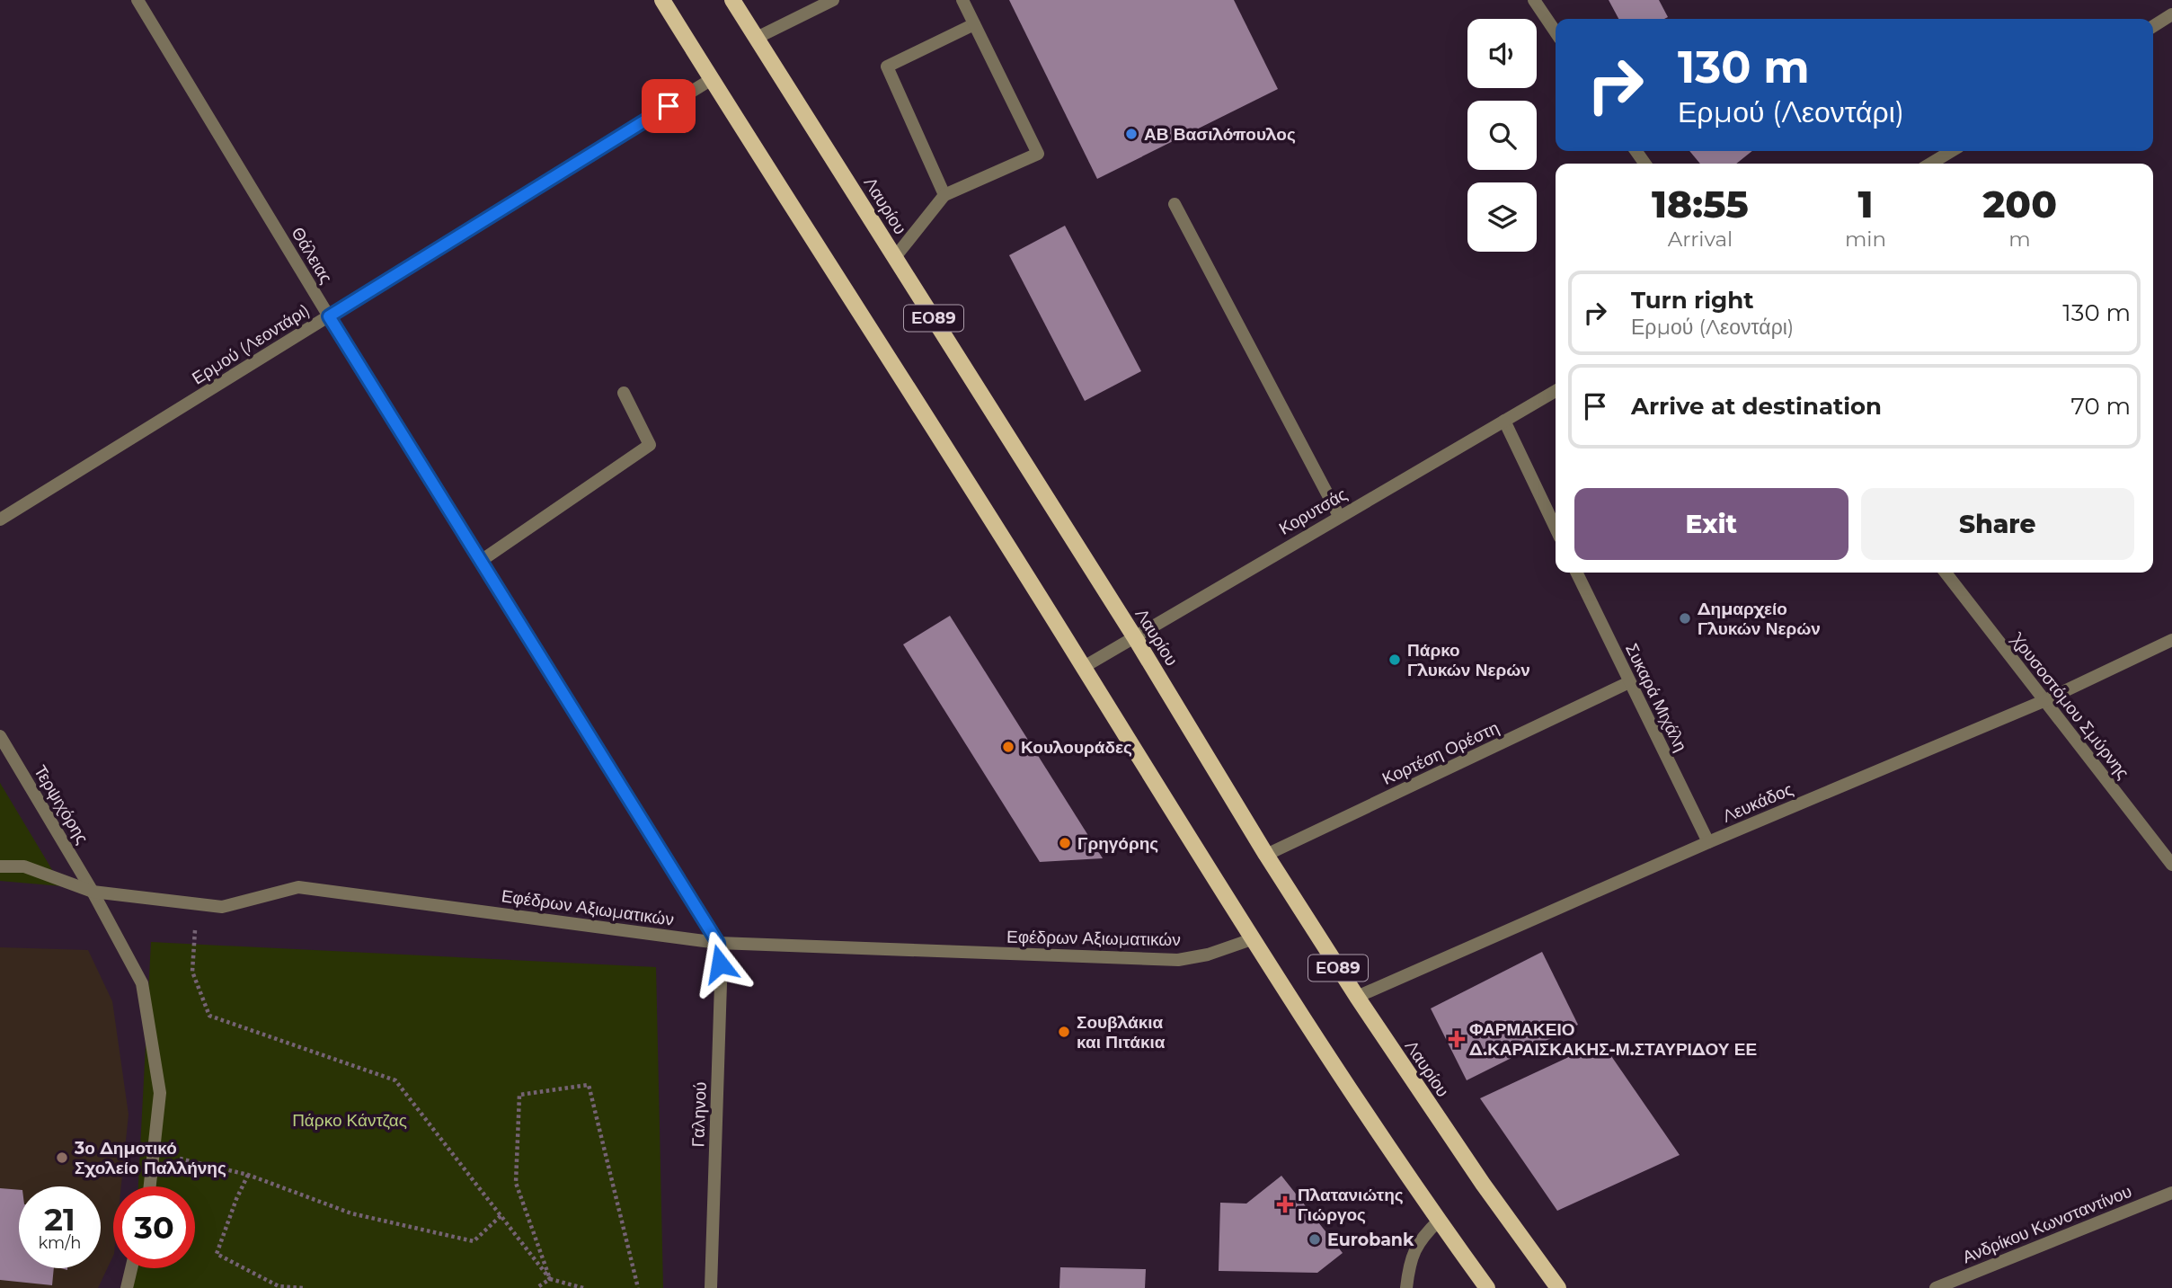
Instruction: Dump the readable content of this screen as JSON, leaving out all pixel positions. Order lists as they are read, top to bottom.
{
  "streets": {
    "main road": ["Λαυρίου", "ΕΟ89"],
    "street": [
      "Θάλειας",
      "Ερμού (Λεοντάρι)",
      "Κορυτσάς",
      "Συκαρά Μιχάλη",
      "Χρυσοστόμου Σμύρνης",
      "Κορτέση Ορέστη",
      "Λευκάδος",
      "Τερψιχόρης",
      "Εφέδρων Αξιωματικών",
      "Γαληνού",
      "Ανδρίκου Κωνσταντίνου"
    ]
  },
  "crossings": [
    ["Λαυρίου", "Κορυτσάς"],
    ["Λαυρίου", "Κορτέση Ορέστη"],
    ["Λαυρίου", "Λευκάδος"],
    ["Θάλειας", "Ερμού (Λεοντάρι)"],
    ["Θάλειας", "Εφέδρων Αξιωματικών"],
    ["Θάλειας", "Γαληνού"],
    ["ΕΟ89", "Ερμού (Λεοντάρι)"],
    ["ΕΟ89", "Κορυτσάς"],
    ["ΕΟ89", "Εφέδρων Αξιωματικών"],
    ["Συκαρά Μιχάλη", "Κορτέση Ορέστη"],
    ["Συκαρά Μιχάλη", "Λευκάδος"],
    ["Χρυσοστόμου Σμύρνης", "Λευκάδος"],
    ["Τερψιχόρης", "Εφέδρων Αξιωματικών"],
    ["Εφέδρων Αξιωματικών", "Γαληνού"]
  ],
  "parks": ["Πάρκο Κάντζας"],
  "places": {
    "other": [
      "ΑΒ Βασιλόπουλος",
      "Δημαρχείο Γλυκών Νερών",
      "Πάρκο Γλυκών Νερών",
      "Κουλουράδες",
      "Γρηγόρης",
      "Σουβλάκια και Πιτάκια",
      "3ο Δημοτικό Σχολείο Παλλήνης",
      "Eurobank"
    ],
    "health": ["ΦΑΡΜΑΚΕΙΟ Δ.ΚΑΡΑΙΣΚΑΚΗΣ-Μ.ΣΤΑΥΡΙΔΟΥ ΕΕ", "Πλατανιώτης Γιώργος"]
  },
  "page": {
    "turn": ["130 m", "Ερμού (Λεοντάρι)"],
    "eta": [
      "18:55",
      "Arrival",
      "1",
      "min",
      "200",
      "m"
    ],
    "list": [
      {
        "name": "Turn right",
        "note": "Ερμού (Λεοντάρι)",
        "value": "130 m"
      },
      {
        "name": "Arrive at destination",
        "value": "70 m"
      }
    ],
    "buttons": ["Exit", "Share"],
    "speed": "21 km/h",
    "limit": "30"
  }
}
